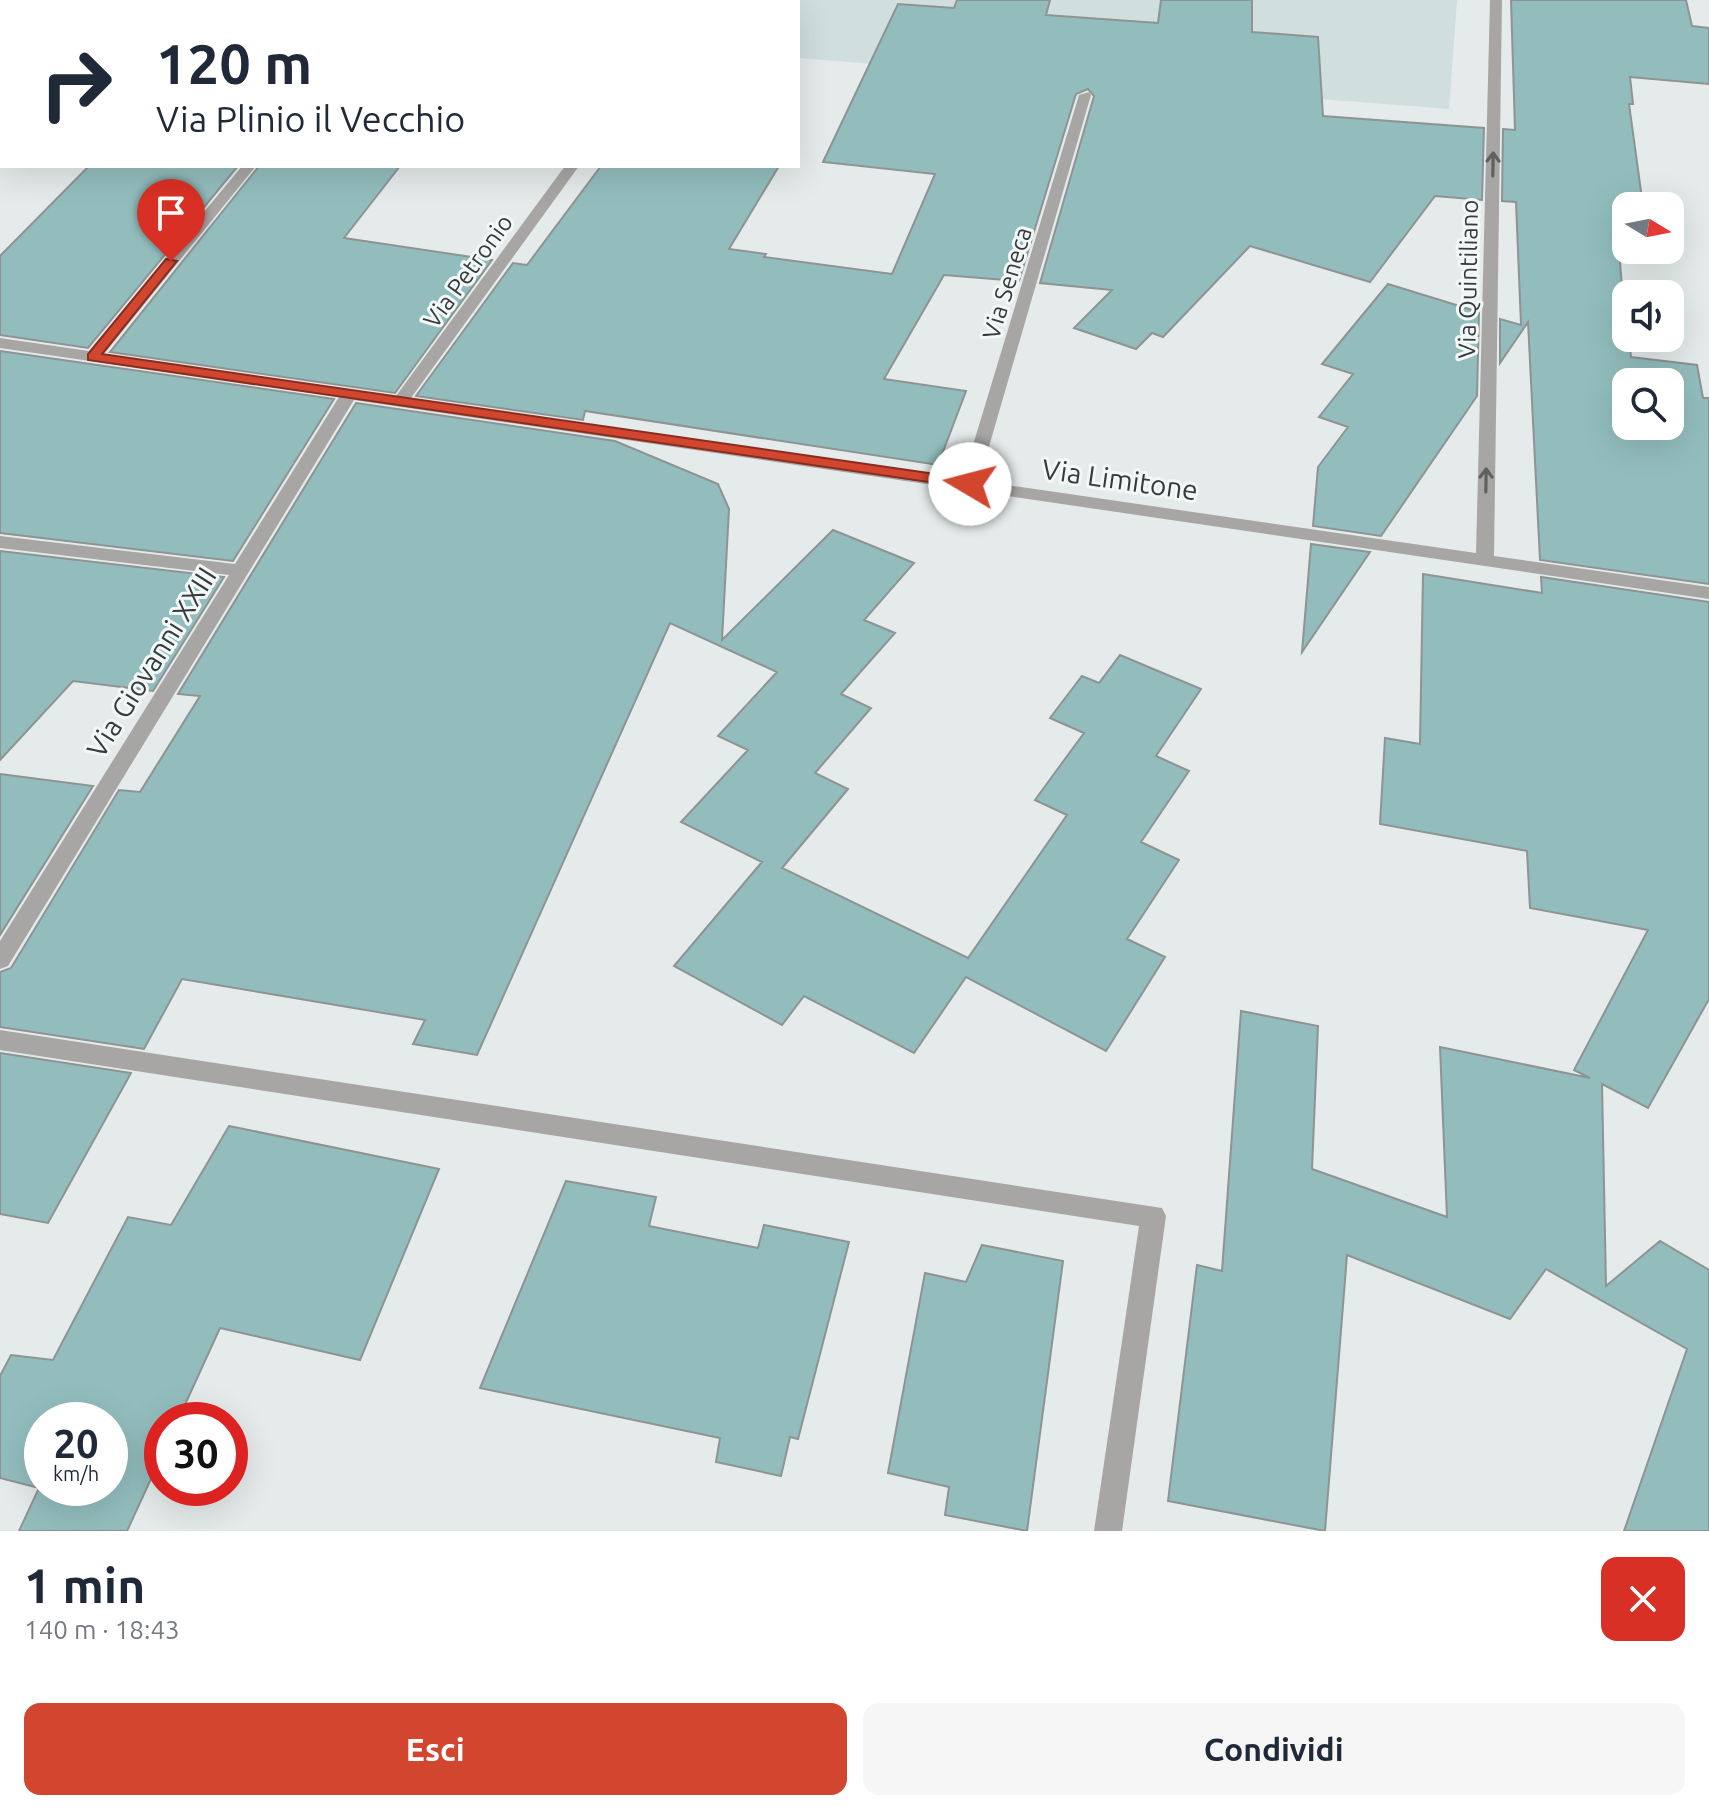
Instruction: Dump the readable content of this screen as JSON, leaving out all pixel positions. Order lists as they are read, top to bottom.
{
  "streets": {
    "street": [
      "Via Petronio",
      "Via Quintiliano",
      "Via Seneca",
      "Via Limitone",
      "Via Giovanni XXIII"
    ]
  },
  "crossings": [
    ["Via Petronio", "Via Limitone"],
    ["Via Quintiliano", "Via Limitone"],
    ["Via Seneca", "Via Limitone"],
    ["Via Limitone", "Via Giovanni XXIII"]
  ],
  "one_way": ["Via Quintiliano"],
  "north": "right",
  "page": {
    "turn": ["120 m", "Via Plinio il Vecchio"],
    "speed": "20 km/h",
    "limit": "30",
    "heading": ["1 min", "140 m · 18:43"],
    "buttons": ["Esci", "Condividi"]
  }
}
